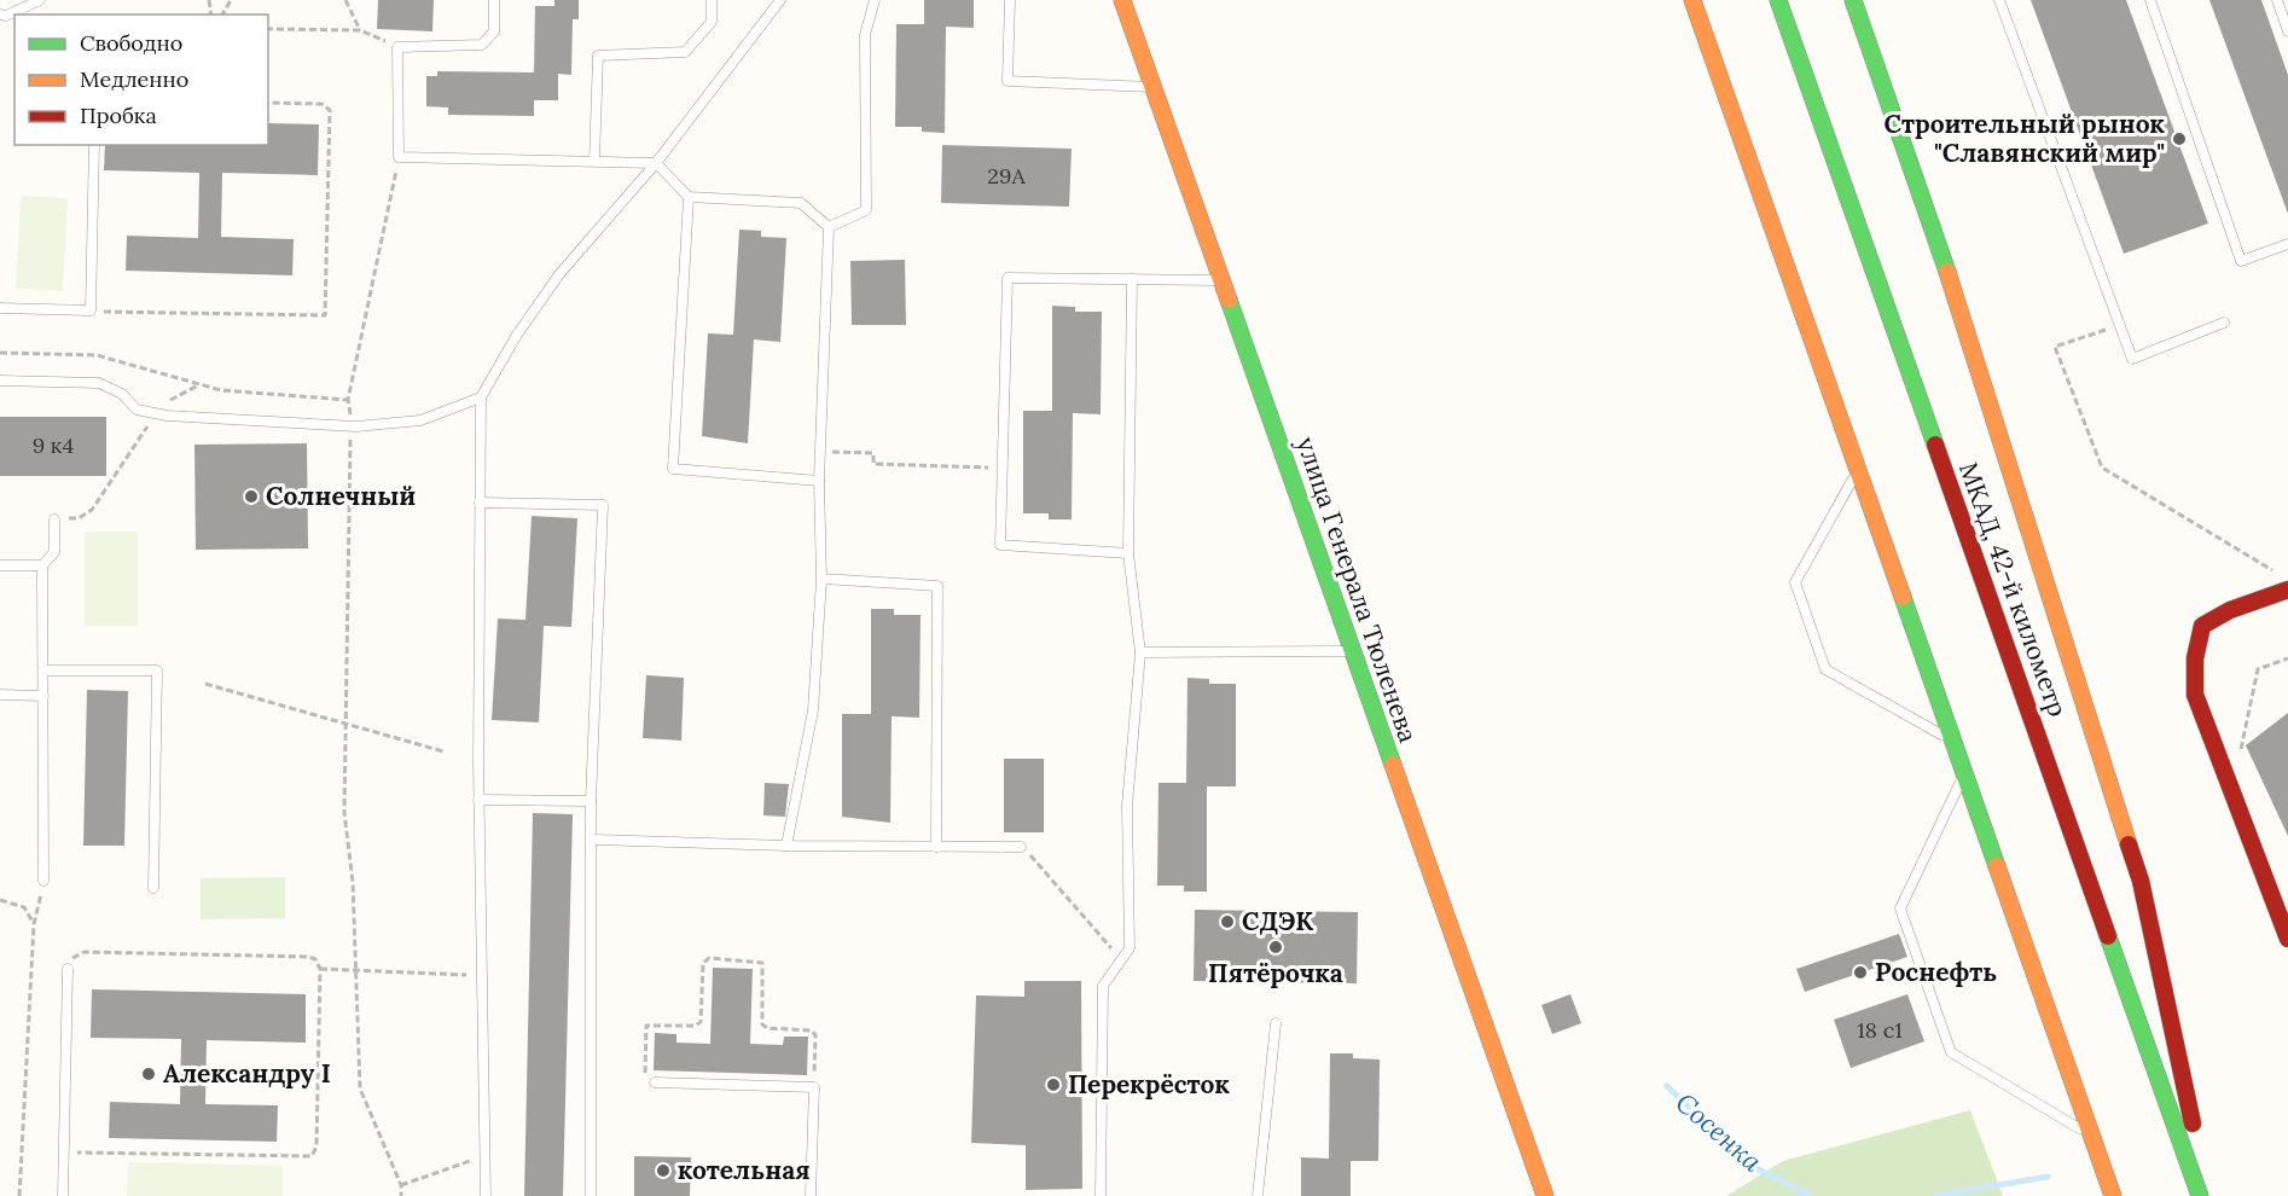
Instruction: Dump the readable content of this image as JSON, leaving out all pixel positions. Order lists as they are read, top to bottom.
{
  "streets": {
    "main road": ["улица Генерала Тюленева", "МКАД, 42-й километр"]
  },
  "water": ["Сосенка"],
  "places": [
    "Строительный рынок \"Славянский мир\"",
    "Солнечный",
    "СДЭК",
    "Пятёрочка",
    "Роснефть",
    "Александру I",
    "Перекрёсток",
    "котельная"
  ],
  "house_numbers": ["29А", "9 к4", "18 с1"],
  "legend": ["Свободно", "Медленно", "Пробка"]
}
